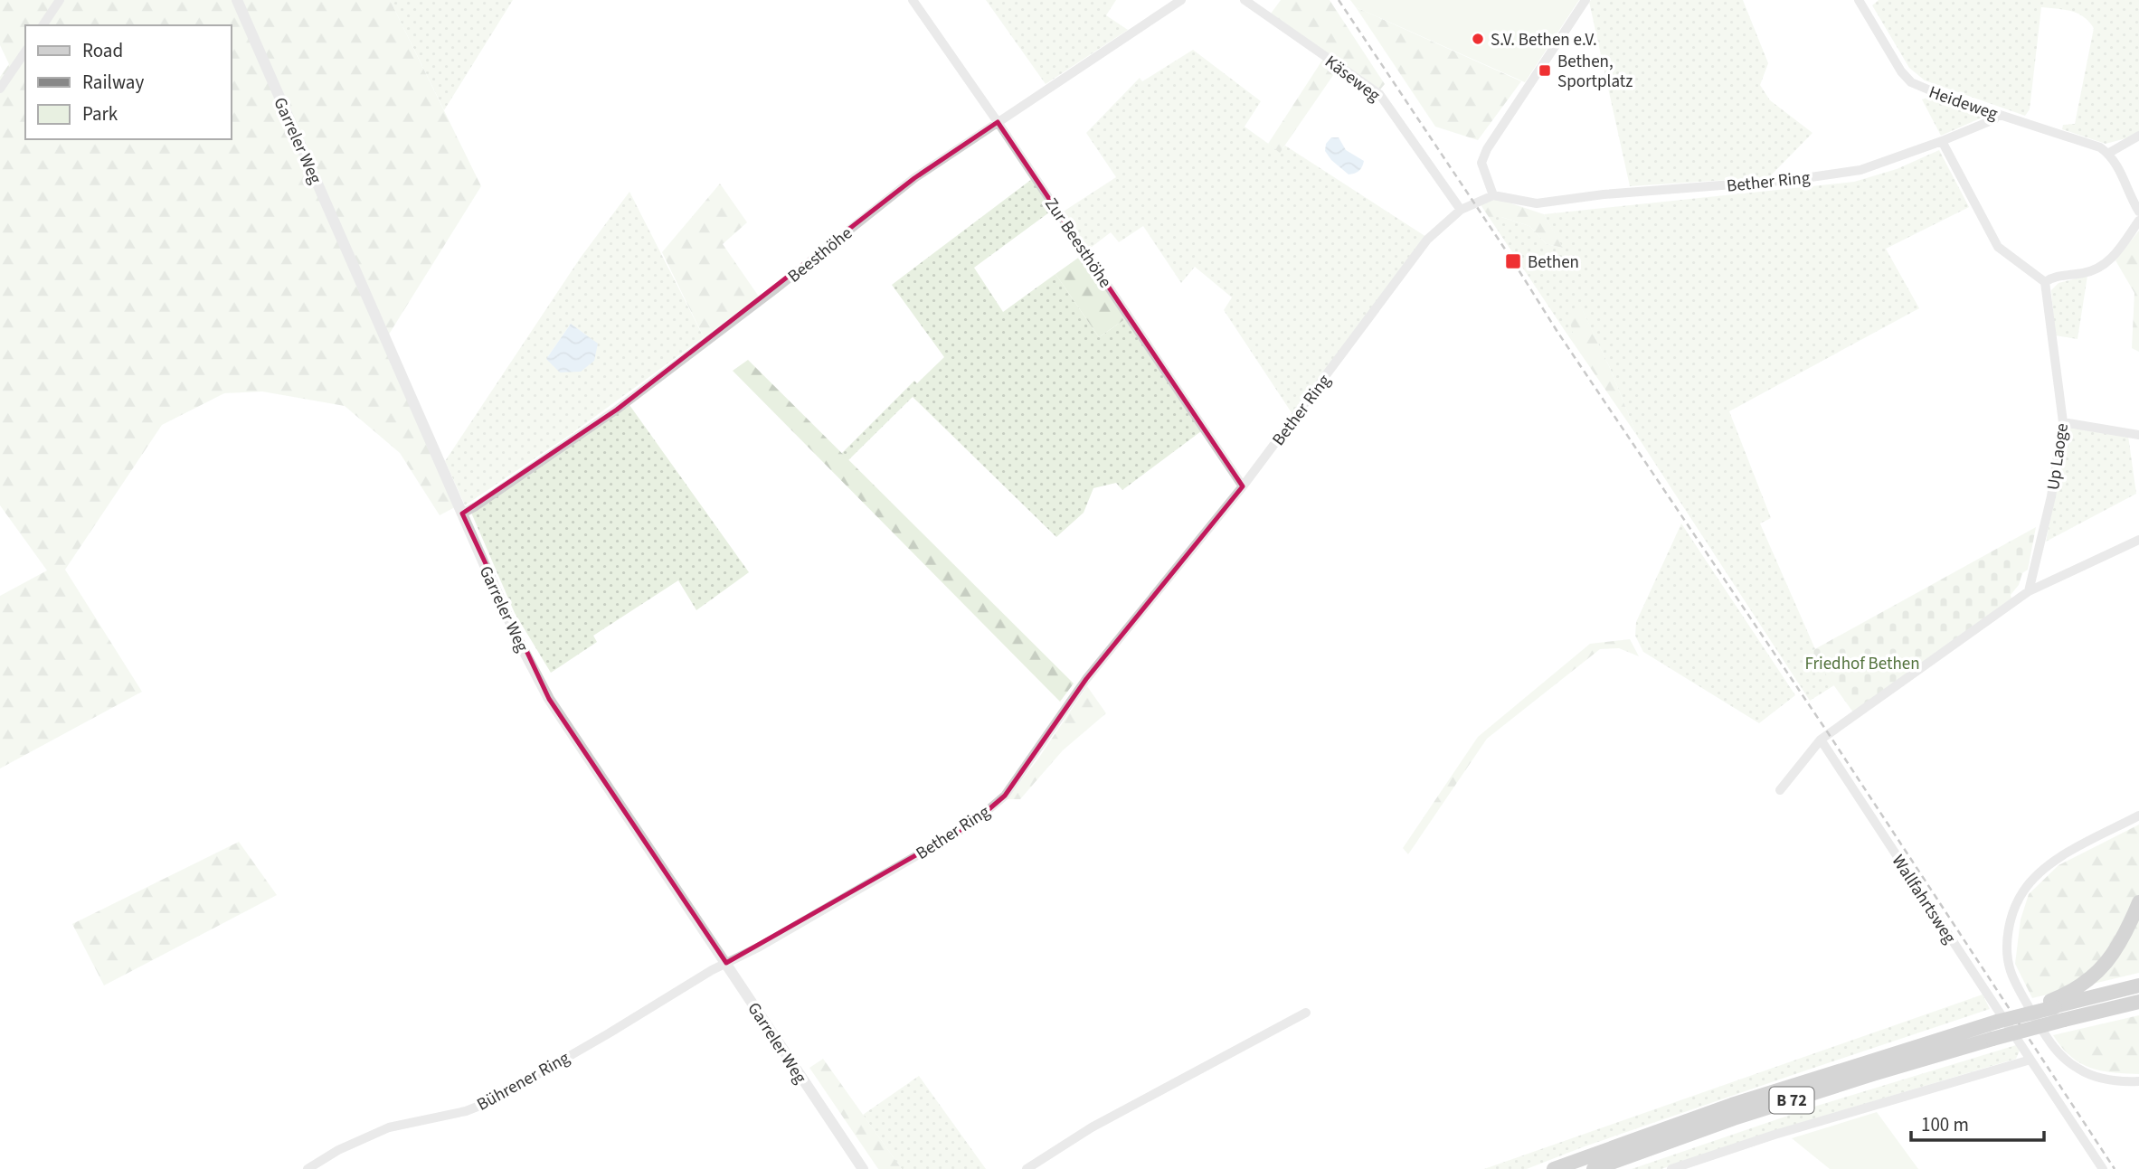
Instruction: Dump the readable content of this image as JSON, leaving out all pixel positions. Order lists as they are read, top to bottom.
{
  "streets": {
    "highway": ["B 72"],
    "street": [
      "Käseweg",
      "Heideweg",
      "Garreler Weg",
      "Bether Ring",
      "Zur Beesthöhe",
      "Beesthöhe",
      "Up Laoge",
      "Wallfahrtsweg",
      "Bührener Ring"
    ]
  },
  "crossings": [
    ["Käseweg", "Bether Ring"],
    ["Heideweg", "Bether Ring"],
    ["Garreler Weg", "Bether Ring"],
    ["Garreler Weg", "Beesthöhe"],
    ["Garreler Weg", "Bührener Ring"],
    ["Bether Ring", "Zur Beesthöhe"],
    ["Bether Ring", "Bührener Ring"],
    ["Zur Beesthöhe", "Beesthöhe"]
  ],
  "parks": ["Friedhof Bethen"],
  "places": {
    "other": ["S.V. Bethen e.V."],
    "transit": ["Bethen, Sportplatz", "Bethen"]
  },
  "legend": ["Road", "Railway", "Park"],
  "scale_bar": "100 m"
}
